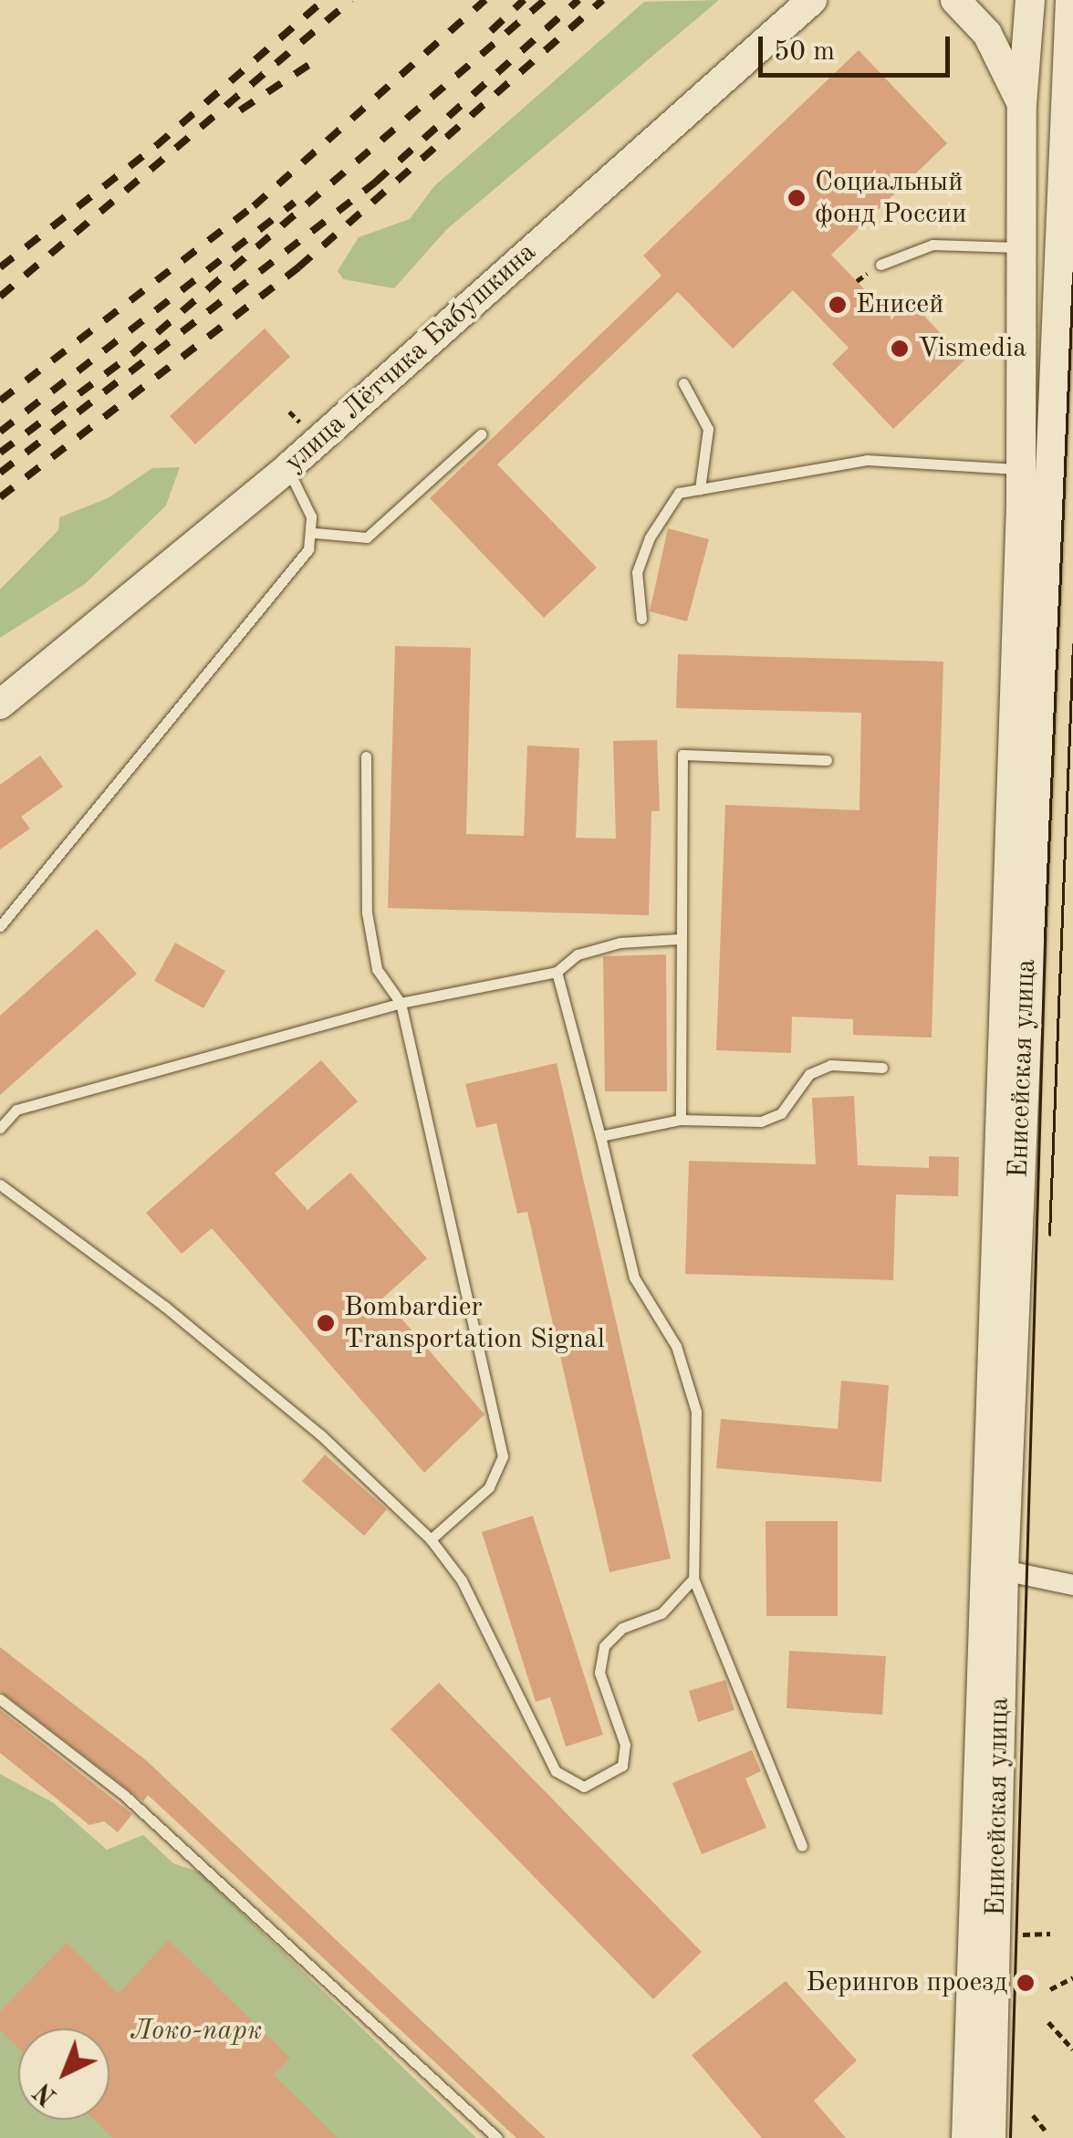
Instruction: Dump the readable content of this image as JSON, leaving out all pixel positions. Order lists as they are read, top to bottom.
{
  "streets": {
    "main road": ["улица Лётчика Бабушкина", "Енисейская улица"]
  },
  "parks": ["Локо-парк"],
  "places": [
    "Социальный фонд России",
    "Енисей",
    "Vismedia",
    "Bombardier Transportation Signal",
    "Берингов проезд"
  ],
  "scale_bar": "50 m",
  "north": "bottom left"
}
